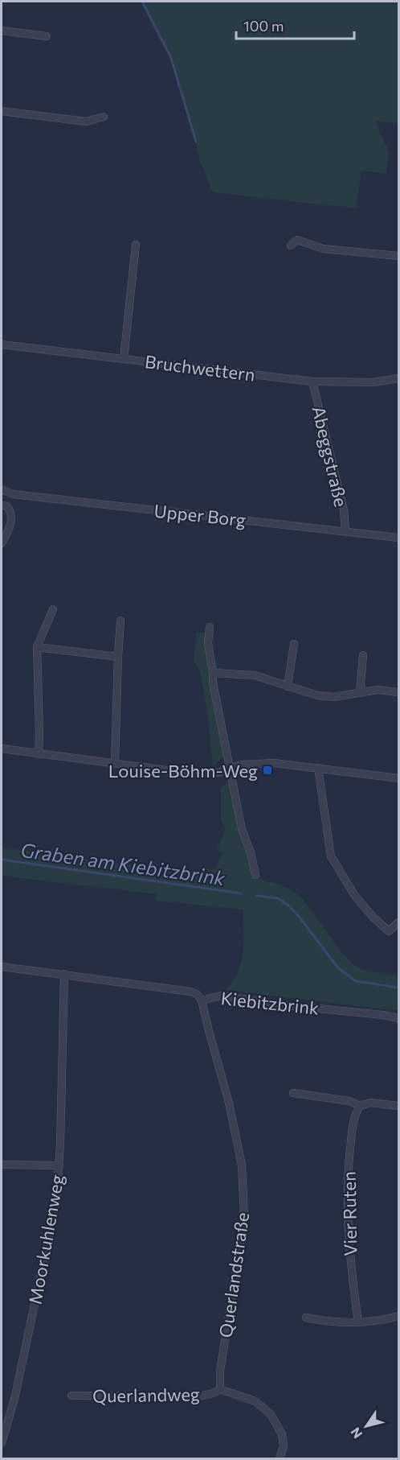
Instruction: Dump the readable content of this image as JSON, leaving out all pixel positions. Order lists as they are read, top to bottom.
{
  "streets": {
    "street": [
      "Bruchwettern",
      "Abeggstraße",
      "Upper Borg",
      "Kiebitzbrink",
      "Vier Ruten",
      "Moorkuhlenweg",
      "Querlandstraße",
      "Querlandweg"
    ]
  },
  "crossings": [
    ["Bruchwettern", "Abeggstraße"],
    ["Abeggstraße", "Upper Borg"],
    ["Kiebitzbrink", "Moorkuhlenweg"],
    ["Kiebitzbrink", "Querlandstraße"],
    ["Querlandstraße", "Querlandweg"]
  ],
  "water": ["Graben am Kiebitzbrink"],
  "places": {
    "transit": ["Louise-Böhm-Weg"]
  },
  "scale_bar": "100 m",
  "north": "bottom left"
}
